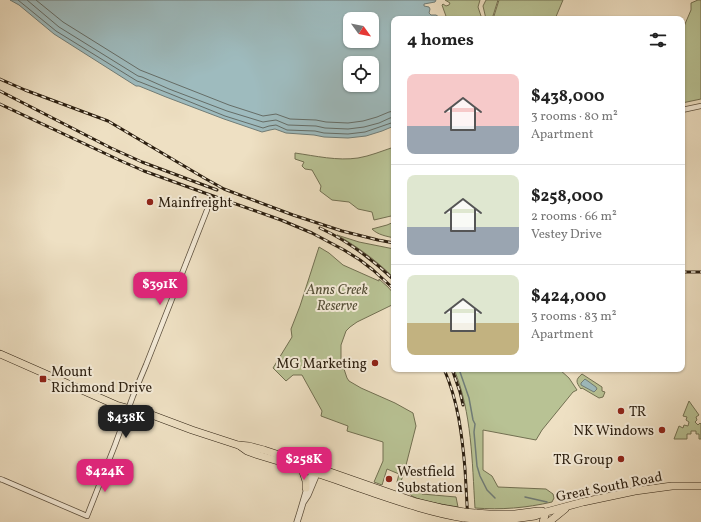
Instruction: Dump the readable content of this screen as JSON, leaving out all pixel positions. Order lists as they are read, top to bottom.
{
  "streets": {
    "main road": ["Great South Road"]
  },
  "parks": ["Anns Creek Reserve"],
  "places": {
    "other": [
      "Mainfreight",
      "MG Marketing",
      "TR",
      "NK Windows",
      "TR Group",
      "Westfield Substation"
    ],
    "transit": ["Mount Richmond Drive"]
  },
  "north": "bottom right",
  "page": {
    "heading": "4 homes",
    "list": [
      {
        "name": "$438,000",
        "note": "3 rooms · 80 m² · Apartment"
      },
      {
        "name": "$258,000",
        "note": "2 rooms · 66 m² · Vestey Drive"
      },
      {
        "name": "$424,000",
        "note": "3 rooms · 83 m² · Apartment"
      }
    ],
    "price": [
      "$391K",
      "$438K",
      "$258K",
      "$424K"
    ]
  }
}
